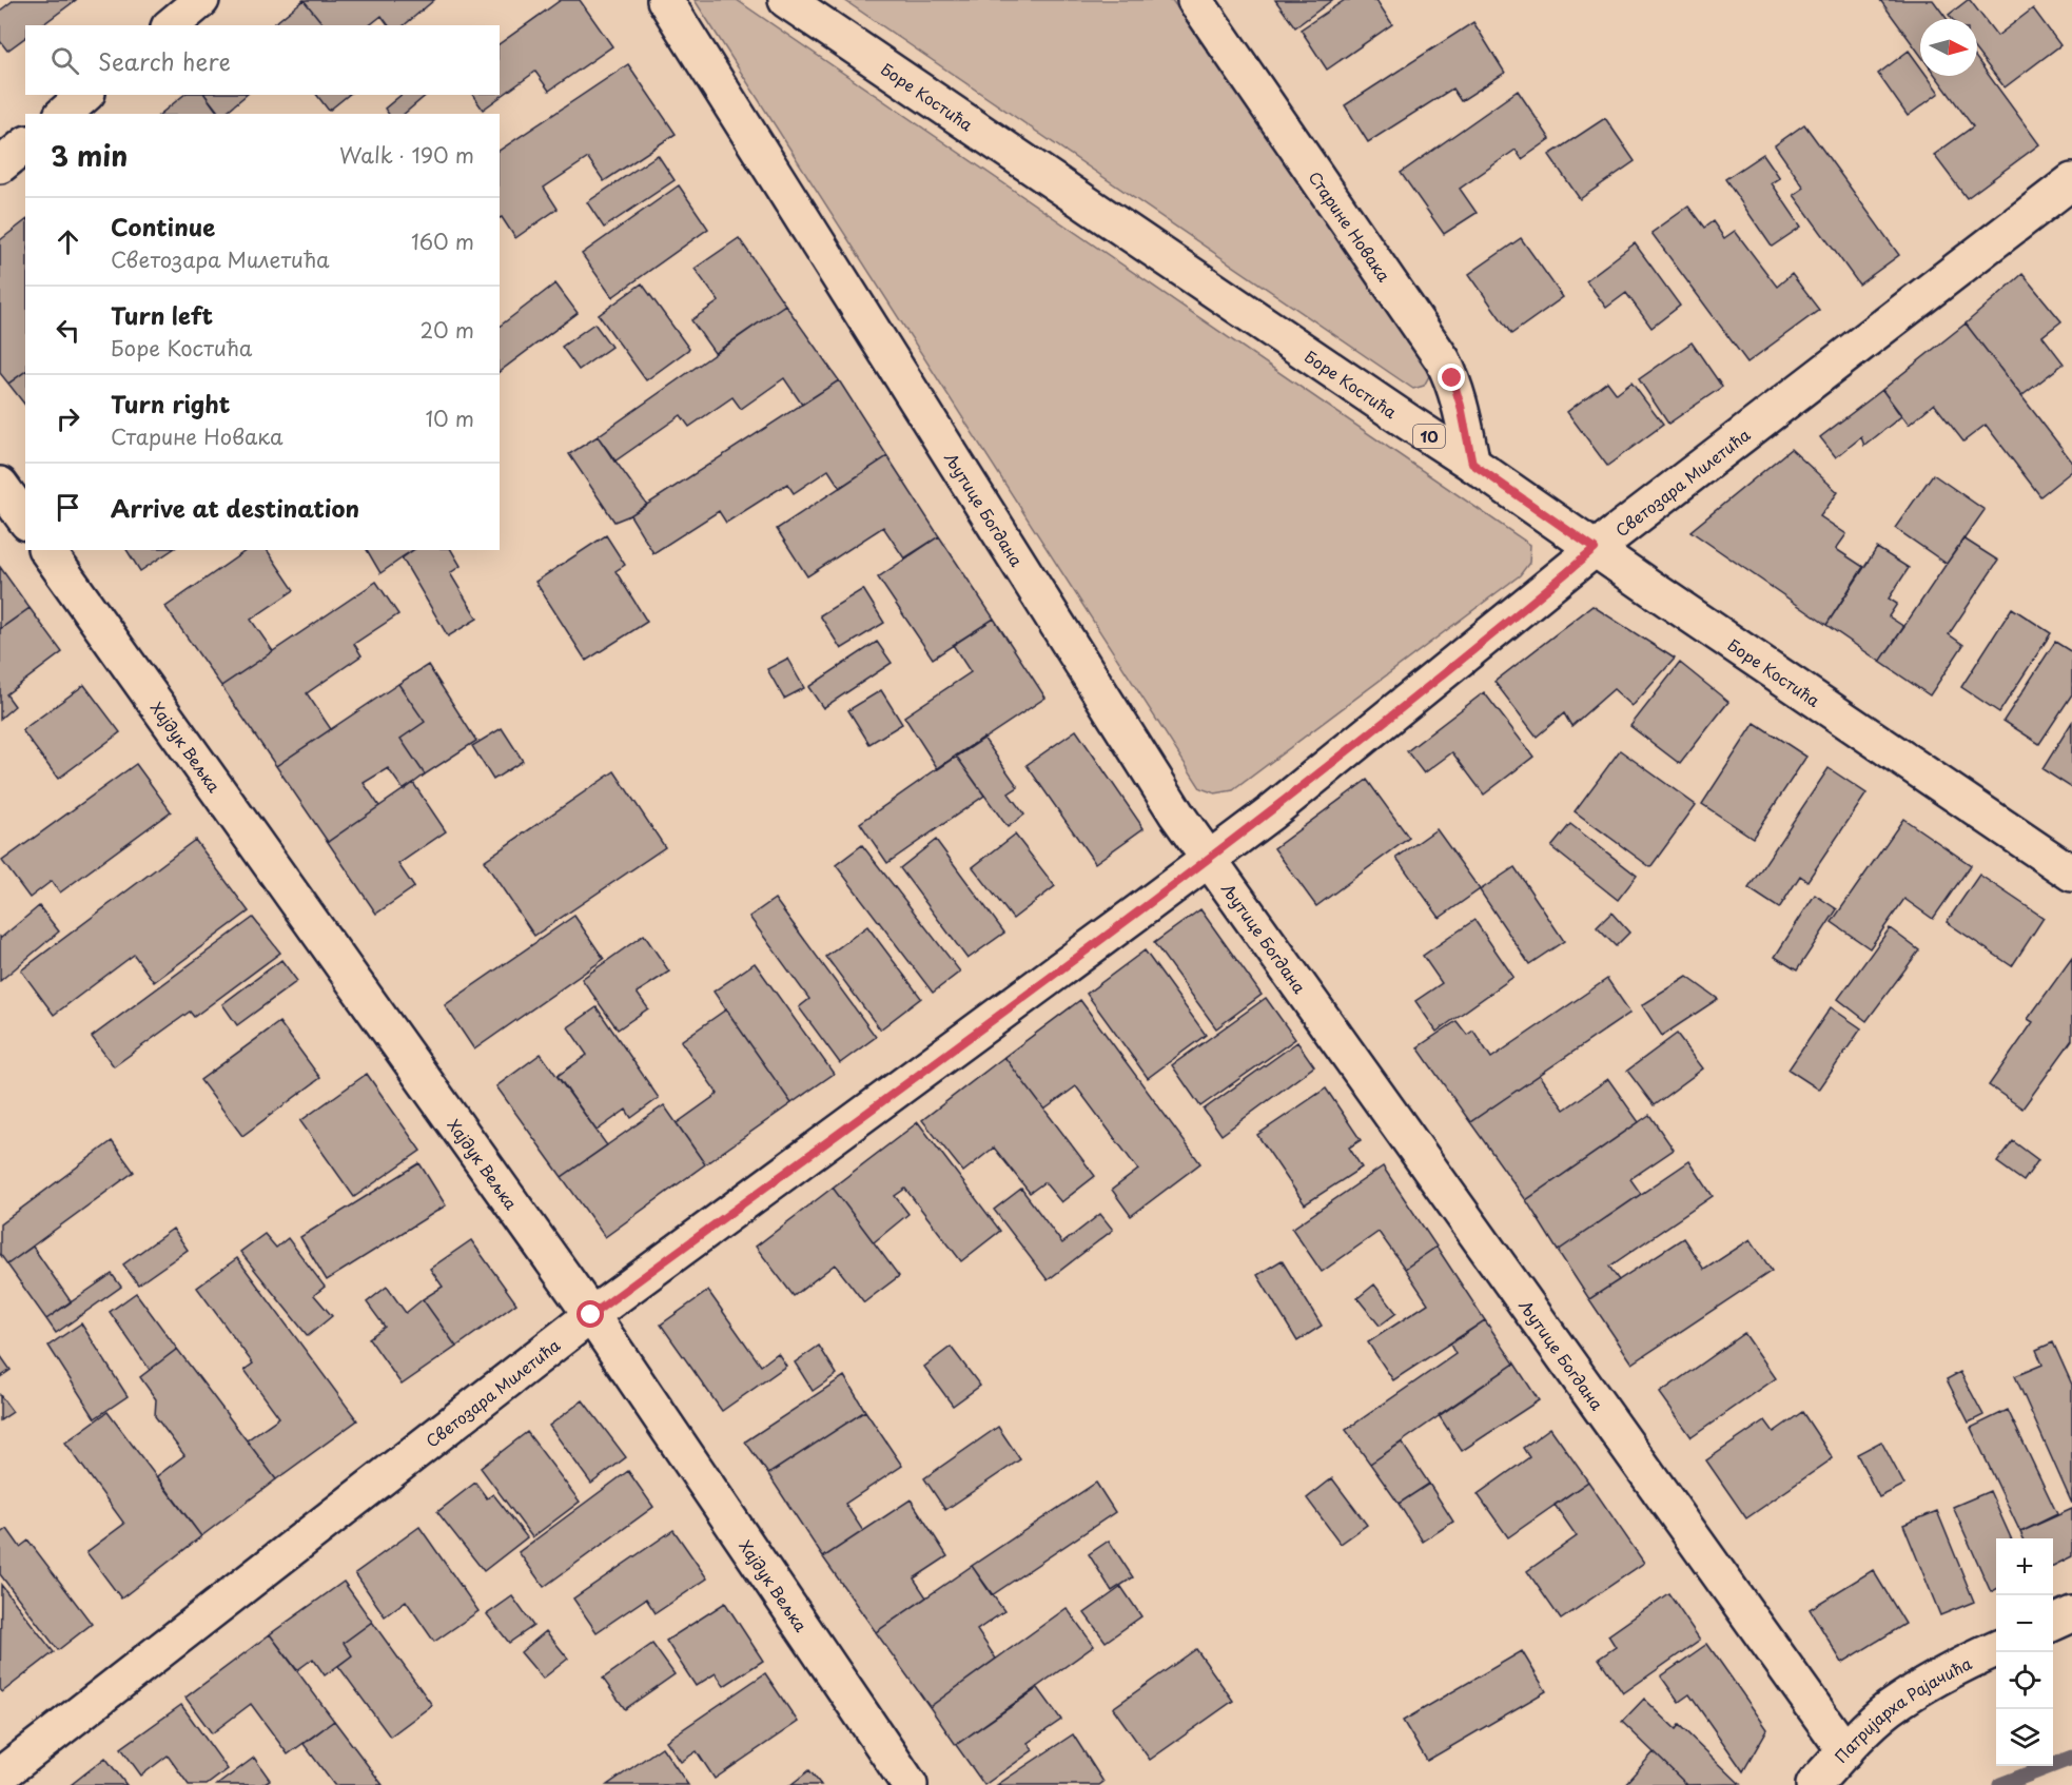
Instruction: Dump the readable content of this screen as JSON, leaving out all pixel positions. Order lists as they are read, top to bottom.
{
  "streets": {
    "street": [
      "Боре Костића",
      "Старине Новака",
      "10",
      "Светозара Милетића",
      "Љутице Богдана",
      "Хајдук Вељка",
      "Патријарха Рајачића"
    ]
  },
  "crossings": [
    ["Боре Костића", "Старине Новака"],
    ["Боре Костића", "Светозара Милетића"],
    ["Светозара Милетића", "Љутице Богдана"],
    ["Светозара Милетића", "Хајдук Вељка"],
    ["Љутице Богдана", "Патријарха Рајачића"]
  ],
  "north": "right",
  "page": {
    "search": "Search here",
    "heading": ["3 min", "Walk · 190 m"],
    "list": [
      ["Continue", "Светозара Милетића", "160 m"],
      ["Turn left", "Боре Костића", "20 m"],
      ["Turn right", "Старине Новака", "10 m"],
      "Arrive at destination"
    ],
    "map_buttons": ["+", "−"]
  }
}
